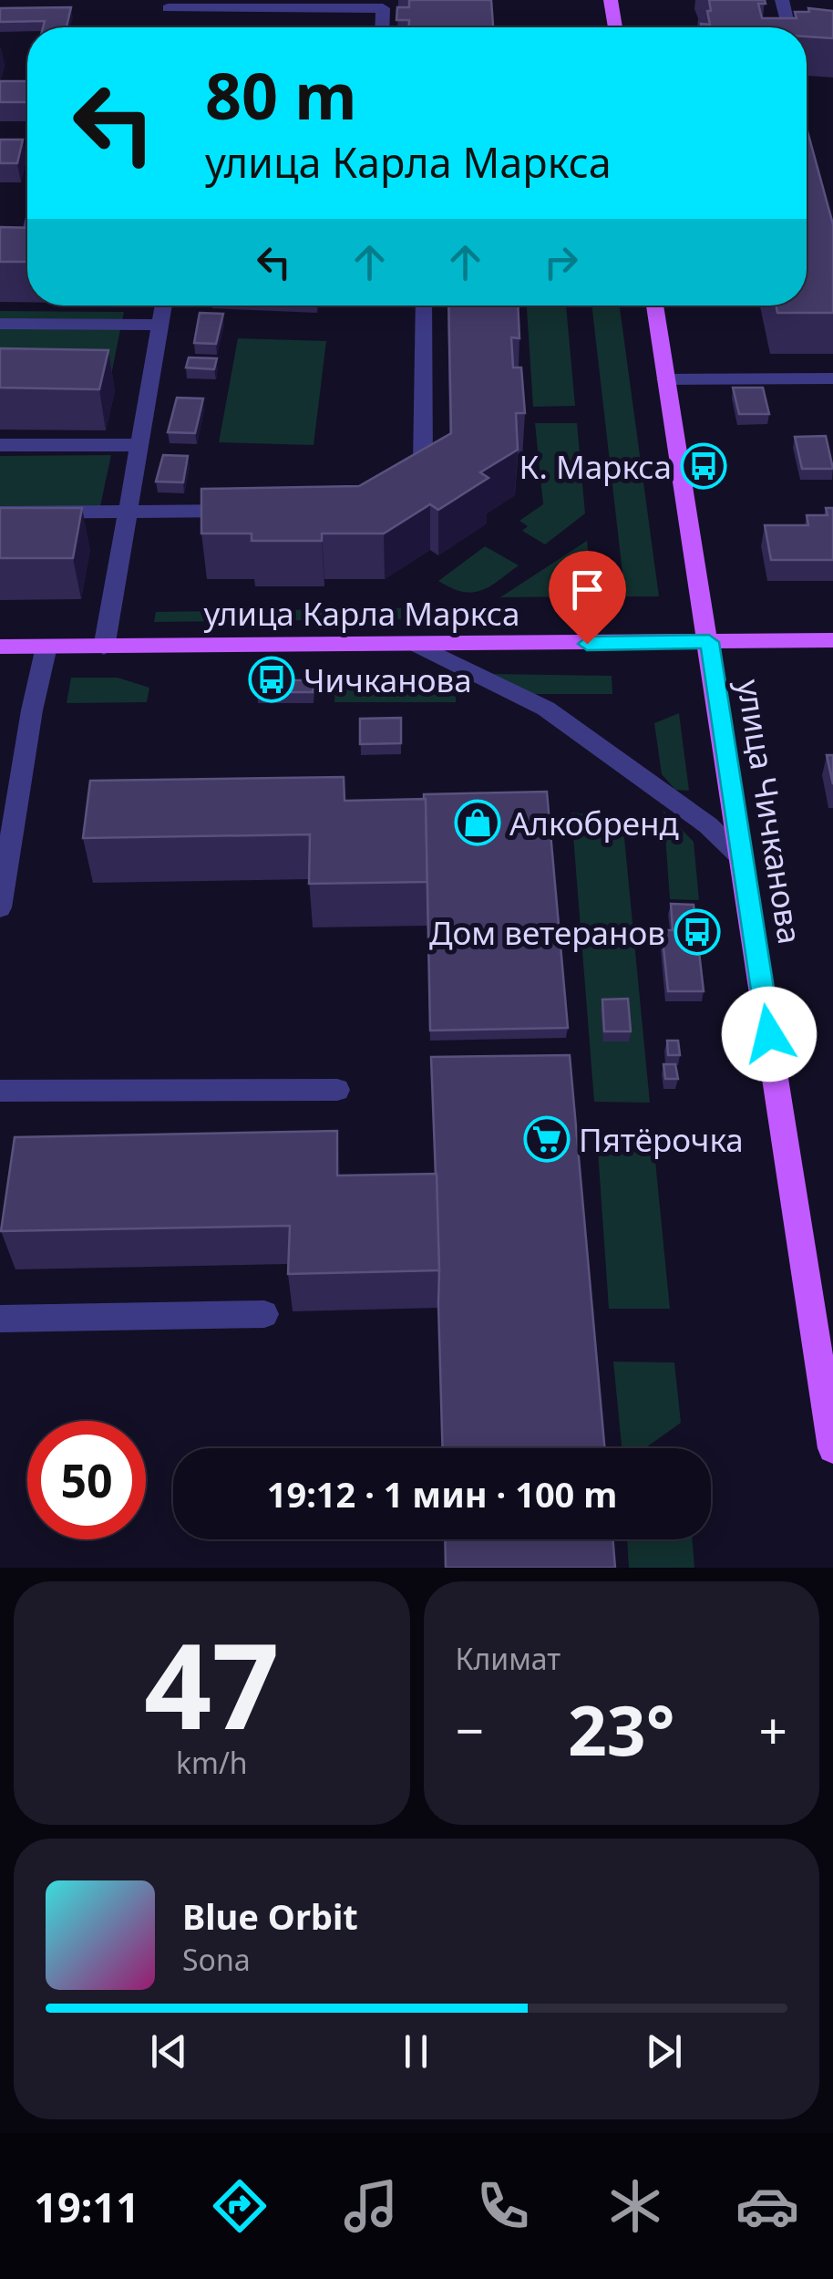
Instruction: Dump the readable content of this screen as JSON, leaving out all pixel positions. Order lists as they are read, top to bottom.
{
  "streets": {
    "main road": ["улица Карла Маркса", "улица Чичканова"]
  },
  "crossings": [
    ["улица Карла Маркса", "улица Чичканова"]
  ],
  "places": {
    "bus stop": ["К. Маркса", "Чичканова", "Дом ветеранов"],
    "shop": ["Алкобренд"],
    "supermarket": ["Пятёрочка"]
  },
  "page": {
    "turn": ["80 m", "улица Карла Маркса"],
    "limit": "50",
    "trip": "19:12 · 1 мин · 100 m",
    "tile": [
      ["47", "km/h"],
      "Климат"
    ],
    "heat": ["−", "23°", "+"],
    "song": ["Blue Orbit", "Sona"],
    "tabs": "19:11"
  }
}
